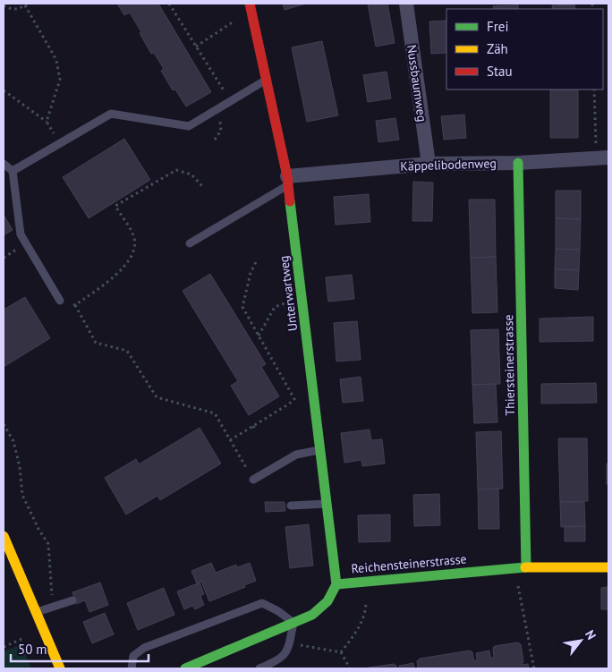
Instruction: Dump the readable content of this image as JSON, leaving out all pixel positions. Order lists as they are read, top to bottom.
{
  "streets": {
    "street": [
      "Nussbaumweg",
      "Käppelibodenweg",
      "Unterwartweg",
      "Thiersteinerstrasse",
      "Reichensteinerstrasse"
    ]
  },
  "crossings": [
    ["Nussbaumweg", "Käppelibodenweg"],
    ["Käppelibodenweg", "Unterwartweg"],
    ["Käppelibodenweg", "Thiersteinerstrasse"],
    ["Unterwartweg", "Reichensteinerstrasse"],
    ["Thiersteinerstrasse", "Reichensteinerstrasse"]
  ],
  "legend": ["Frei", "Zäh", "Stau"],
  "scale_bar": "50 m",
  "north": "top right"
}
